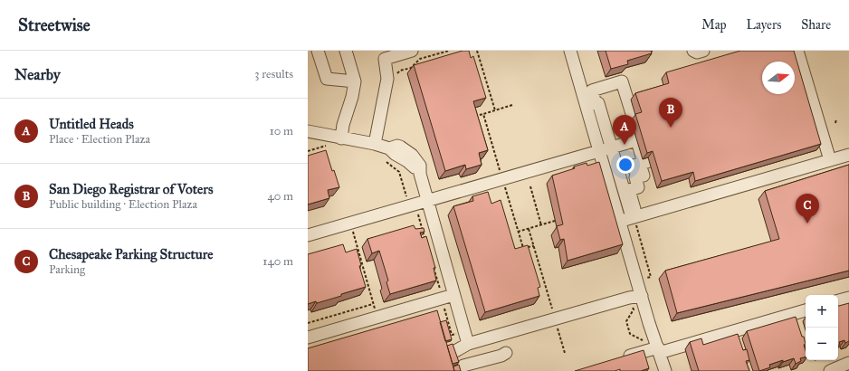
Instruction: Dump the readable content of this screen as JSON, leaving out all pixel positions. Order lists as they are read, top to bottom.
{
  "north": "right",
  "page": {
    "header": "Streetwise",
    "nav": ["Map", "Layers", "Share"],
    "heading": ["Nearby", "3 results"],
    "list": [
      {
        "mark": "A",
        "name": "Untitled Heads",
        "note": "Place · Election Plaza",
        "value": "10 m"
      },
      {
        "mark": "B",
        "name": "San Diego Registrar of Voters",
        "note": "Public building · Election Plaza",
        "value": "40 m"
      },
      {
        "mark": "C",
        "name": "Chesapeake Parking Structure",
        "note": "Parking",
        "value": "140 m"
      }
    ],
    "pins": ["B", "A", "C"],
    "map_buttons": ["+", "−"]
  }
}
